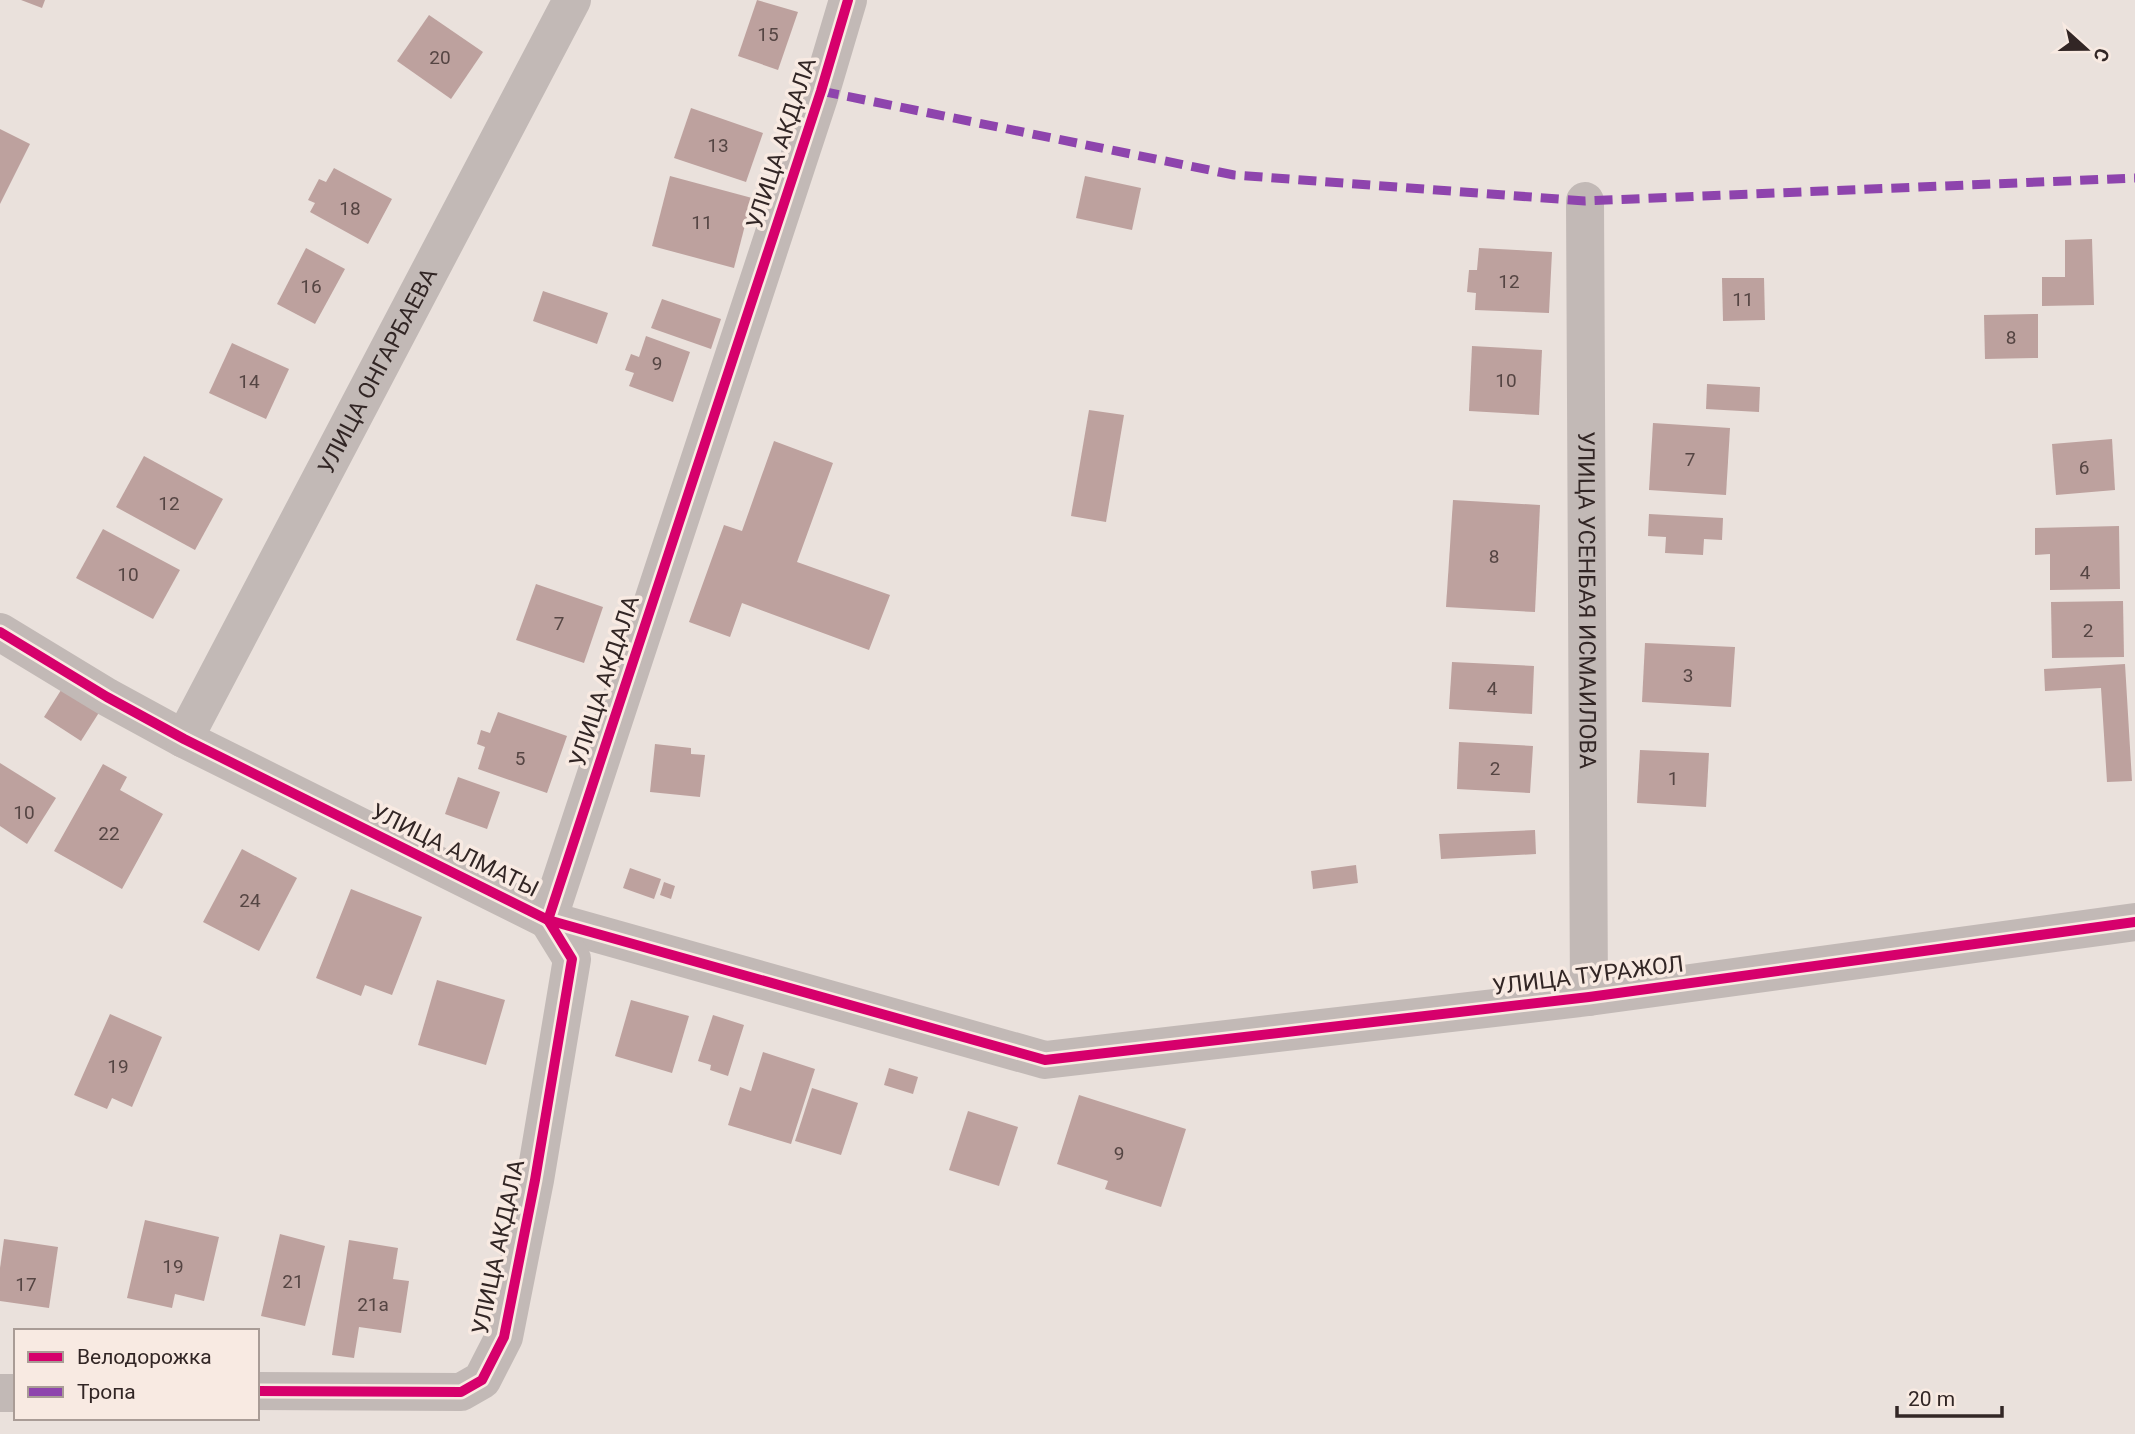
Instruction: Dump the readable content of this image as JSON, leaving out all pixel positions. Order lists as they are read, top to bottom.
{
  "streets": {
    "street": [
      "УЛИЦА АКДАЛА",
      "УЛИЦА ОНГАРБАЕВА",
      "УЛИЦА УСЕНБАЯ ИСМАИЛОВА",
      "УЛИЦА АЛМАТЫ",
      "УЛИЦА ТУРАЖОЛ"
    ]
  },
  "crossings": [
    ["УЛИЦА АКДАЛА", "УЛИЦА АЛМАТЫ"],
    ["УЛИЦА ОНГАРБАЕВА", "УЛИЦА АЛМАТЫ"],
    ["УЛИЦА УСЕНБАЯ ИСМАИЛОВА", "УЛИЦА ТУРАЖОЛ"],
    ["УЛИЦА АЛМАТЫ", "УЛИЦА ТУРАЖОЛ"]
  ],
  "house_numbers": [
    "15",
    "20",
    "13",
    "18",
    "11",
    "12",
    "16",
    "11",
    "8",
    "9",
    "10",
    "14",
    "7",
    "6",
    "12",
    "8",
    "4",
    "10",
    "7",
    "2",
    "3",
    "4",
    "5",
    "2",
    "1",
    "10",
    "22",
    "24",
    "19",
    "9",
    "19",
    "21",
    "17",
    "21а"
  ],
  "legend": ["Велодорожка", "Тропа"],
  "scale_bar": "20 m",
  "north": "right"
}
